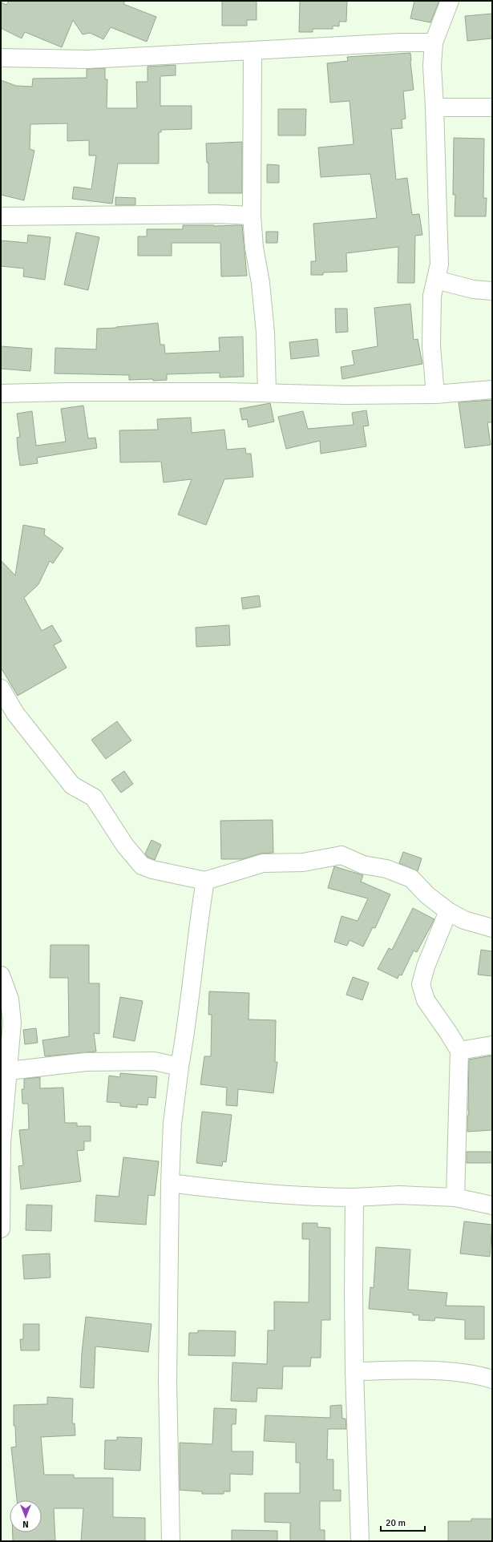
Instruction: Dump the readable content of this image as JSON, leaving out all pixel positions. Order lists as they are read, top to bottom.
{
  "scale_bar": "20 m",
  "north": "bottom"
}
